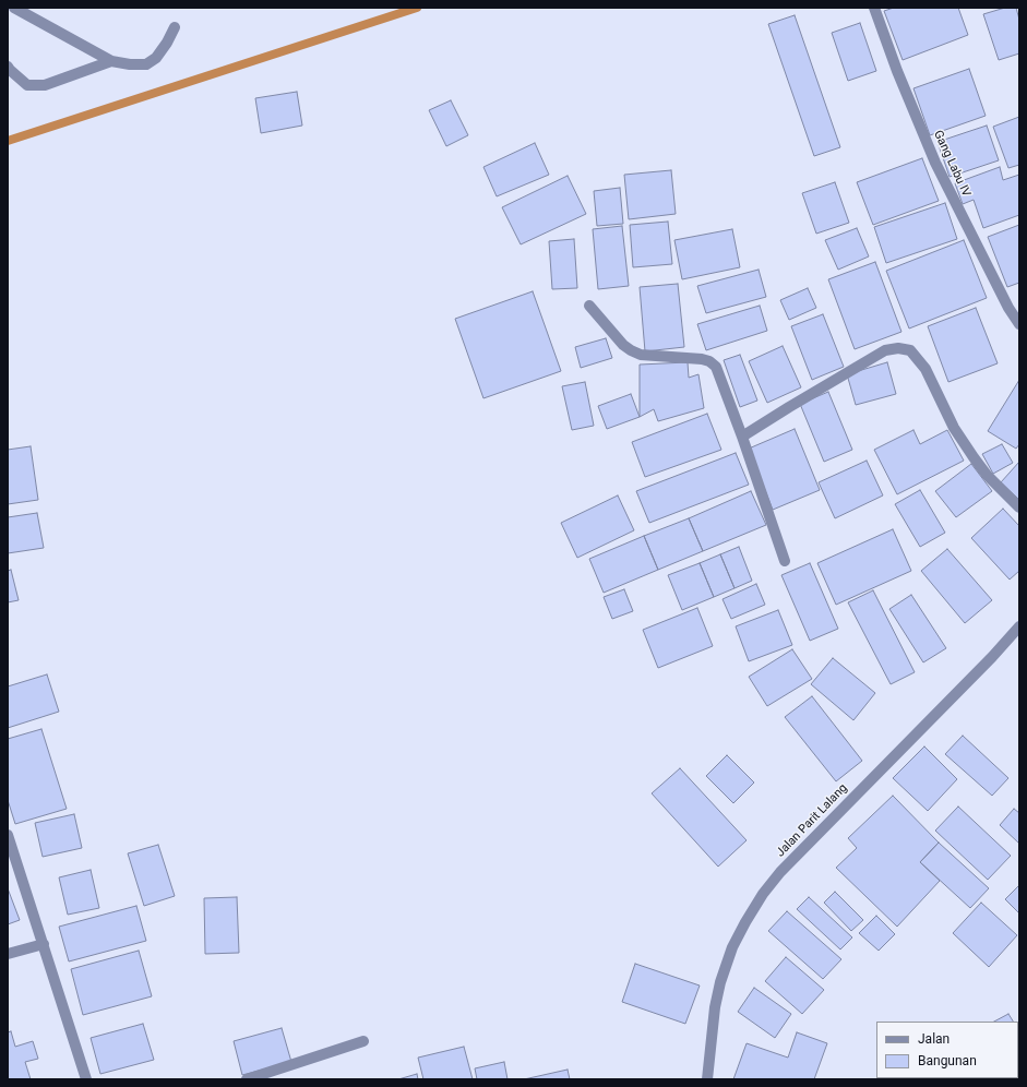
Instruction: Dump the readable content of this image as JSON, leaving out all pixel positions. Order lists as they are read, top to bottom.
{
  "streets": {
    "street": ["Gang Labu IV", "Jalan Parit Lalang"]
  },
  "legend": ["Jalan", "Bangunan"]
}
